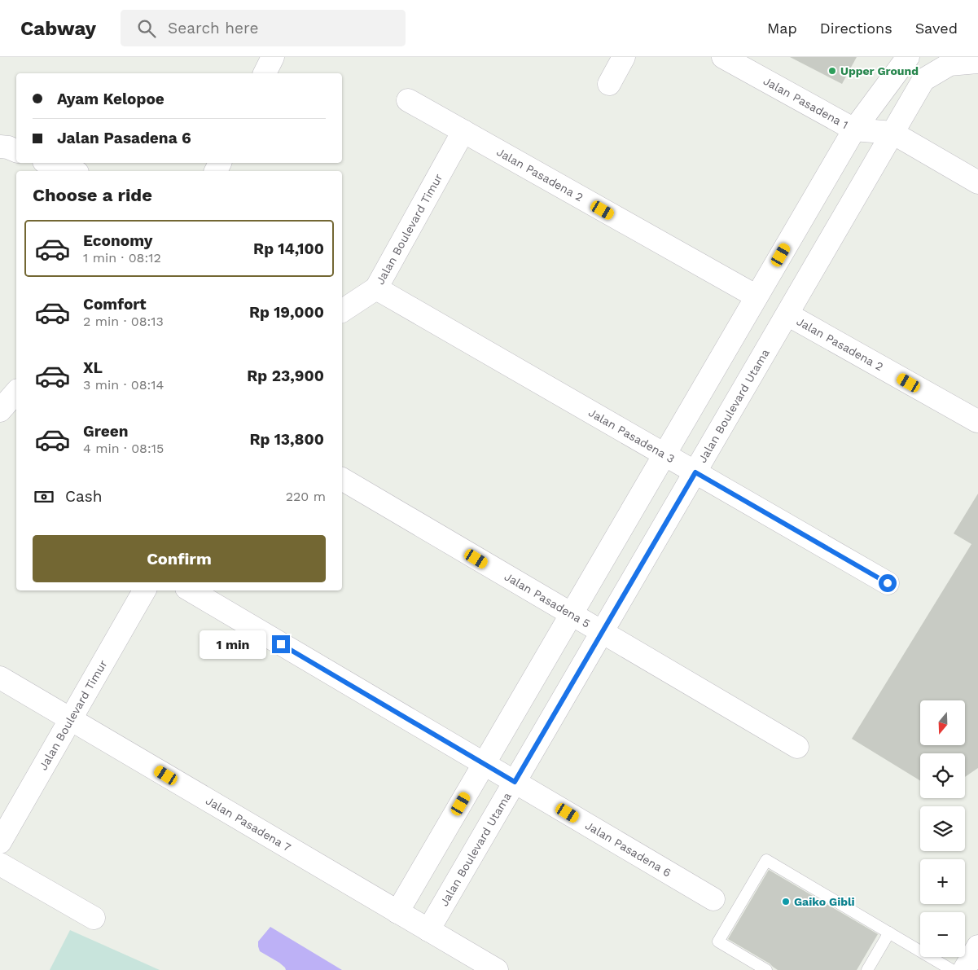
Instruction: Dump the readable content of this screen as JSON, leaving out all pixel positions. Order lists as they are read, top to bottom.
{
  "streets": {
    "street": [
      "Jalan Pasadena 1",
      "Jalan Pasadena 2",
      "Jalan Boulevard Timur",
      "Jalan Boulevard Utama",
      "Jalan Pasadena 3",
      "Jalan Pasadena 5",
      "Jalan Pasadena 7",
      "Jalan Pasadena 6"
    ]
  },
  "crossings": [
    ["Jalan Pasadena 1", "Jalan Boulevard Utama"],
    ["Jalan Pasadena 2", "Jalan Boulevard Timur"],
    ["Jalan Pasadena 2", "Jalan Boulevard Utama"],
    ["Jalan Boulevard Timur", "Jalan Pasadena 3"],
    ["Jalan Boulevard Timur", "Jalan Pasadena 7"],
    ["Jalan Boulevard Utama", "Jalan Pasadena 3"],
    ["Jalan Boulevard Utama", "Jalan Pasadena 5"],
    ["Jalan Boulevard Utama", "Jalan Pasadena 7"],
    ["Jalan Boulevard Utama", "Jalan Pasadena 6"]
  ],
  "places": ["Upper Ground", "Gaiko Gibli"],
  "north": "bottom",
  "page": {
    "header": "Cabway",
    "search": "Search here",
    "nav": ["Map", "Directions", "Saved"],
    "banner": ["Ayam Kelopoe", "Jalan Pasadena 6"],
    "heading": "Choose a ride",
    "list": [
      {
        "name": "Economy",
        "note": "1 min · 08:12",
        "value": "Rp 14,100"
      },
      {
        "name": "Comfort",
        "note": "2 min · 08:13",
        "value": "Rp 19,000"
      },
      {
        "name": "XL",
        "note": "3 min · 08:14",
        "value": "Rp 23,900"
      },
      {
        "name": "Green",
        "note": "4 min · 08:15",
        "value": "Rp 13,800"
      }
    ],
    "pay": ["Cash", "220 m"],
    "buttons": "Confirm",
    "bubble": "1 min",
    "map_buttons": ["+", "−"]
  }
}
